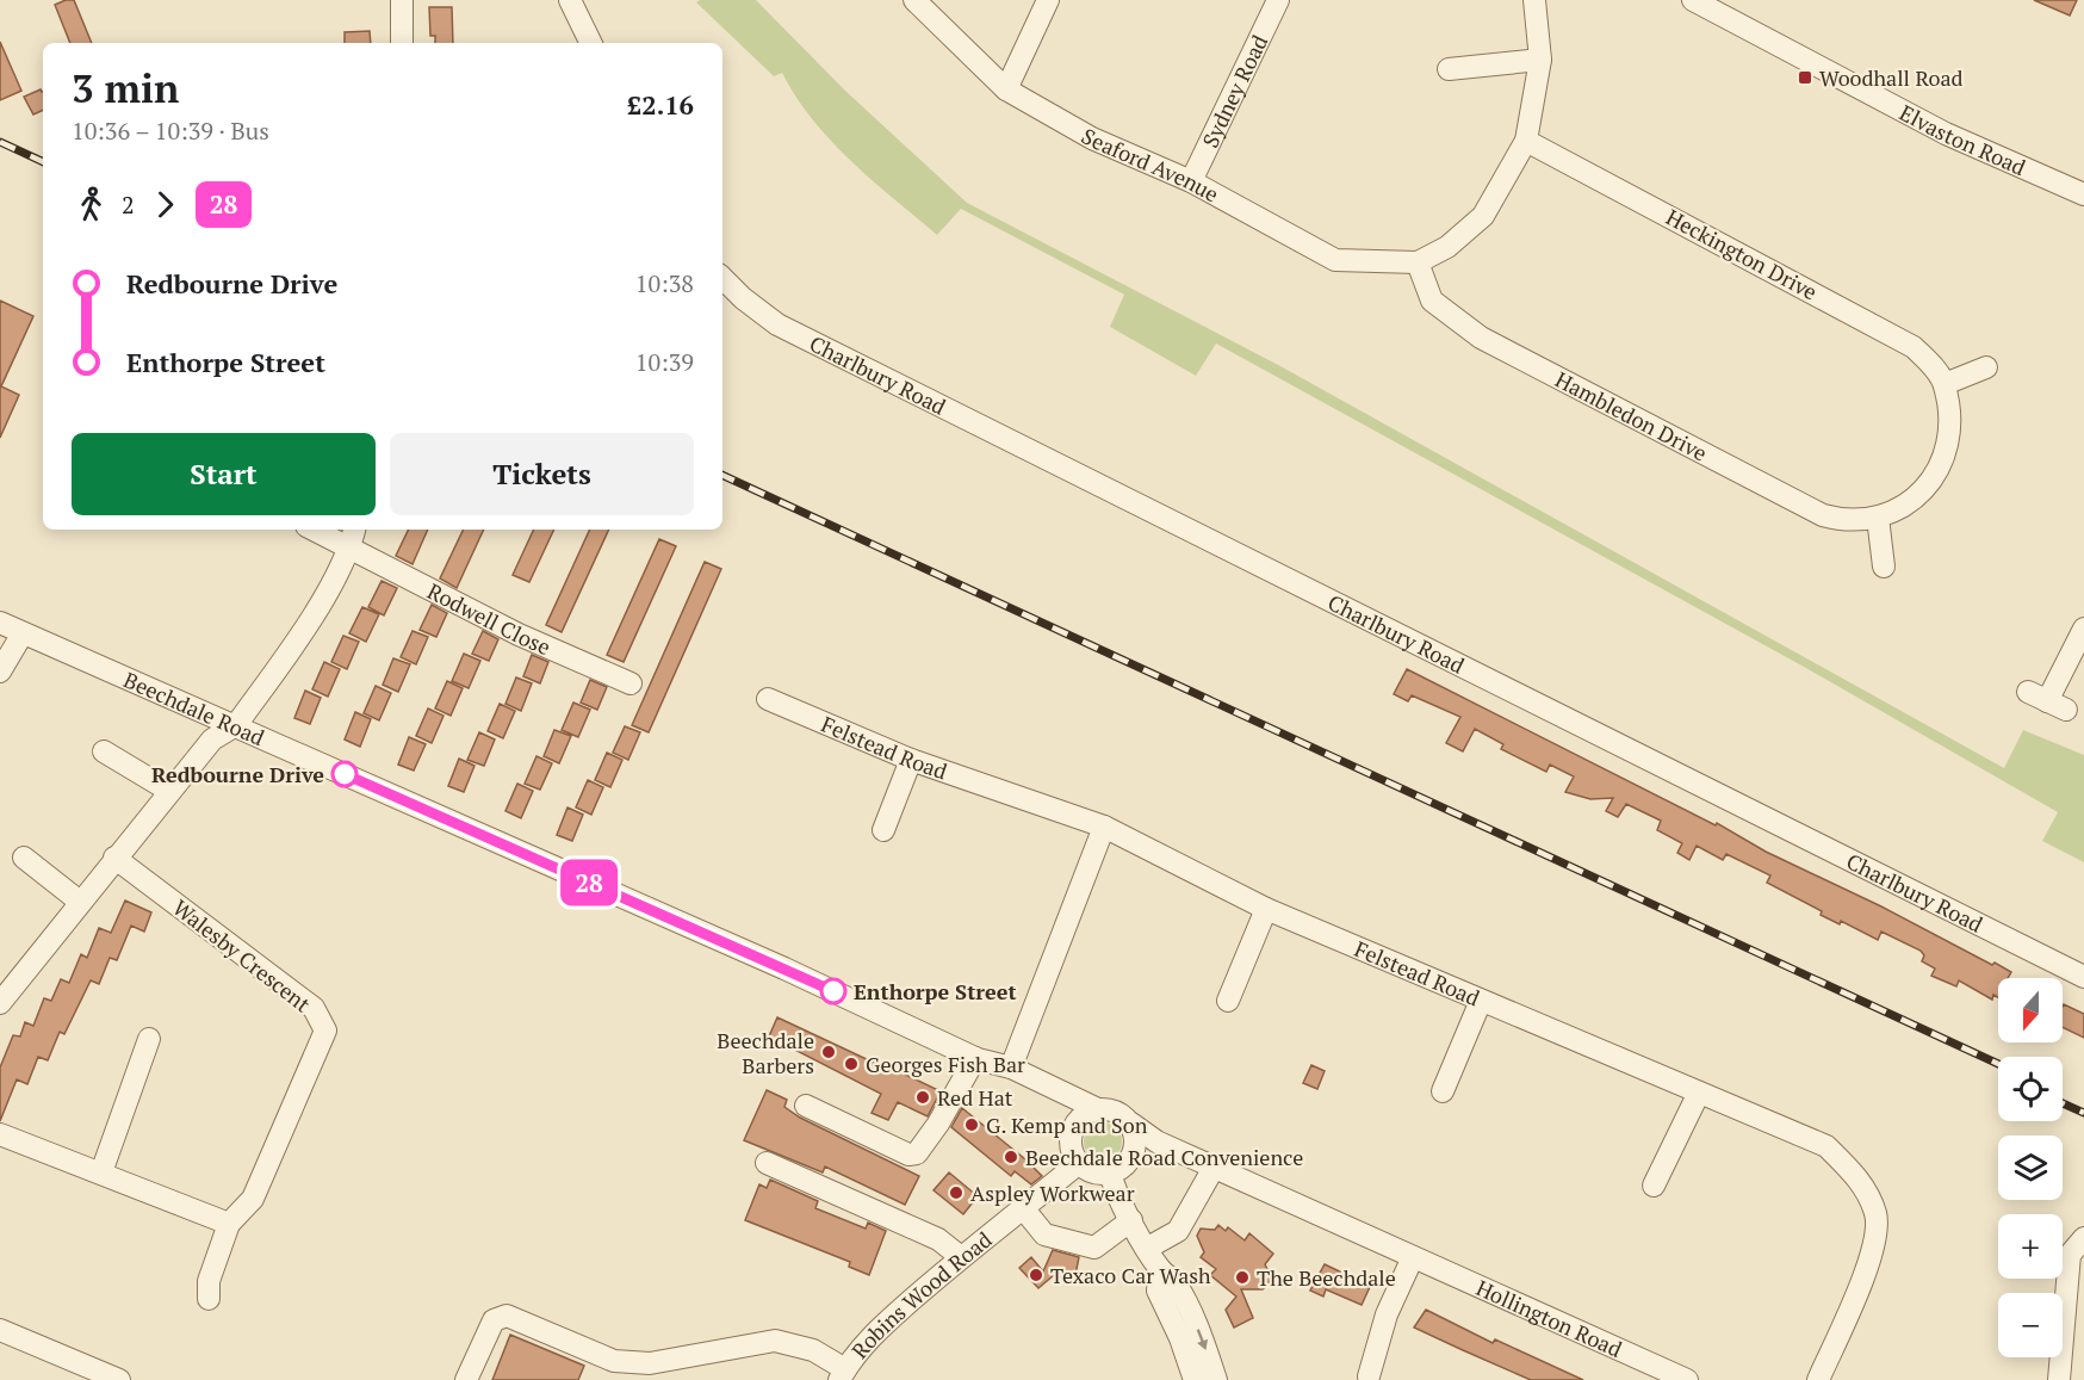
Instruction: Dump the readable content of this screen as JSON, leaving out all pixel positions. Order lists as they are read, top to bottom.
{
  "streets": {
    "street": [
      "Sydney Road",
      "Elvaston Road",
      "Seaford Avenue",
      "Heckington Drive",
      "Charlbury Road",
      "Hambledon Drive",
      "Rodwell Close",
      "Beechdale Road",
      "Felstead Road",
      "Walesby Crescent",
      "Robins Wood Road",
      "Hollington Road"
    ]
  },
  "crossings": [
    ["Sydney Road", "Seaford Avenue"],
    ["Seaford Avenue", "Hambledon Drive"],
    ["Heckington Drive", "Hambledon Drive"],
    ["Beechdale Road", "Robins Wood Road"],
    ["Beechdale Road", "Hollington Road"],
    ["Robins Wood Road", "Hollington Road"]
  ],
  "places": {
    "transit": ["Woodhall Road"],
    "other": [
      "Redbourne Drive",
      "Enthorpe Street",
      "Beechdale Barbers",
      "Georges Fish Bar",
      "Red Hat",
      "G. Kemp and Son",
      "Beechdale Road Convenience",
      "Aspley Workwear",
      "Texaco Car Wash",
      "The Beechdale"
    ]
  },
  "lines": ["bus line 28"],
  "north": "bottom",
  "page": {
    "on_map": "28",
    "heading": ["3 min", "10:36 – 10:39 · Bus", "£2.16"],
    "legs": ["2", "28"],
    "list": [
      {
        "name": "Redbourne Drive",
        "value": "10:38"
      },
      {
        "name": "Enthorpe Street",
        "value": "10:39"
      }
    ],
    "buttons": ["Start", "Tickets"],
    "map_buttons": ["+", "−"]
  }
}
